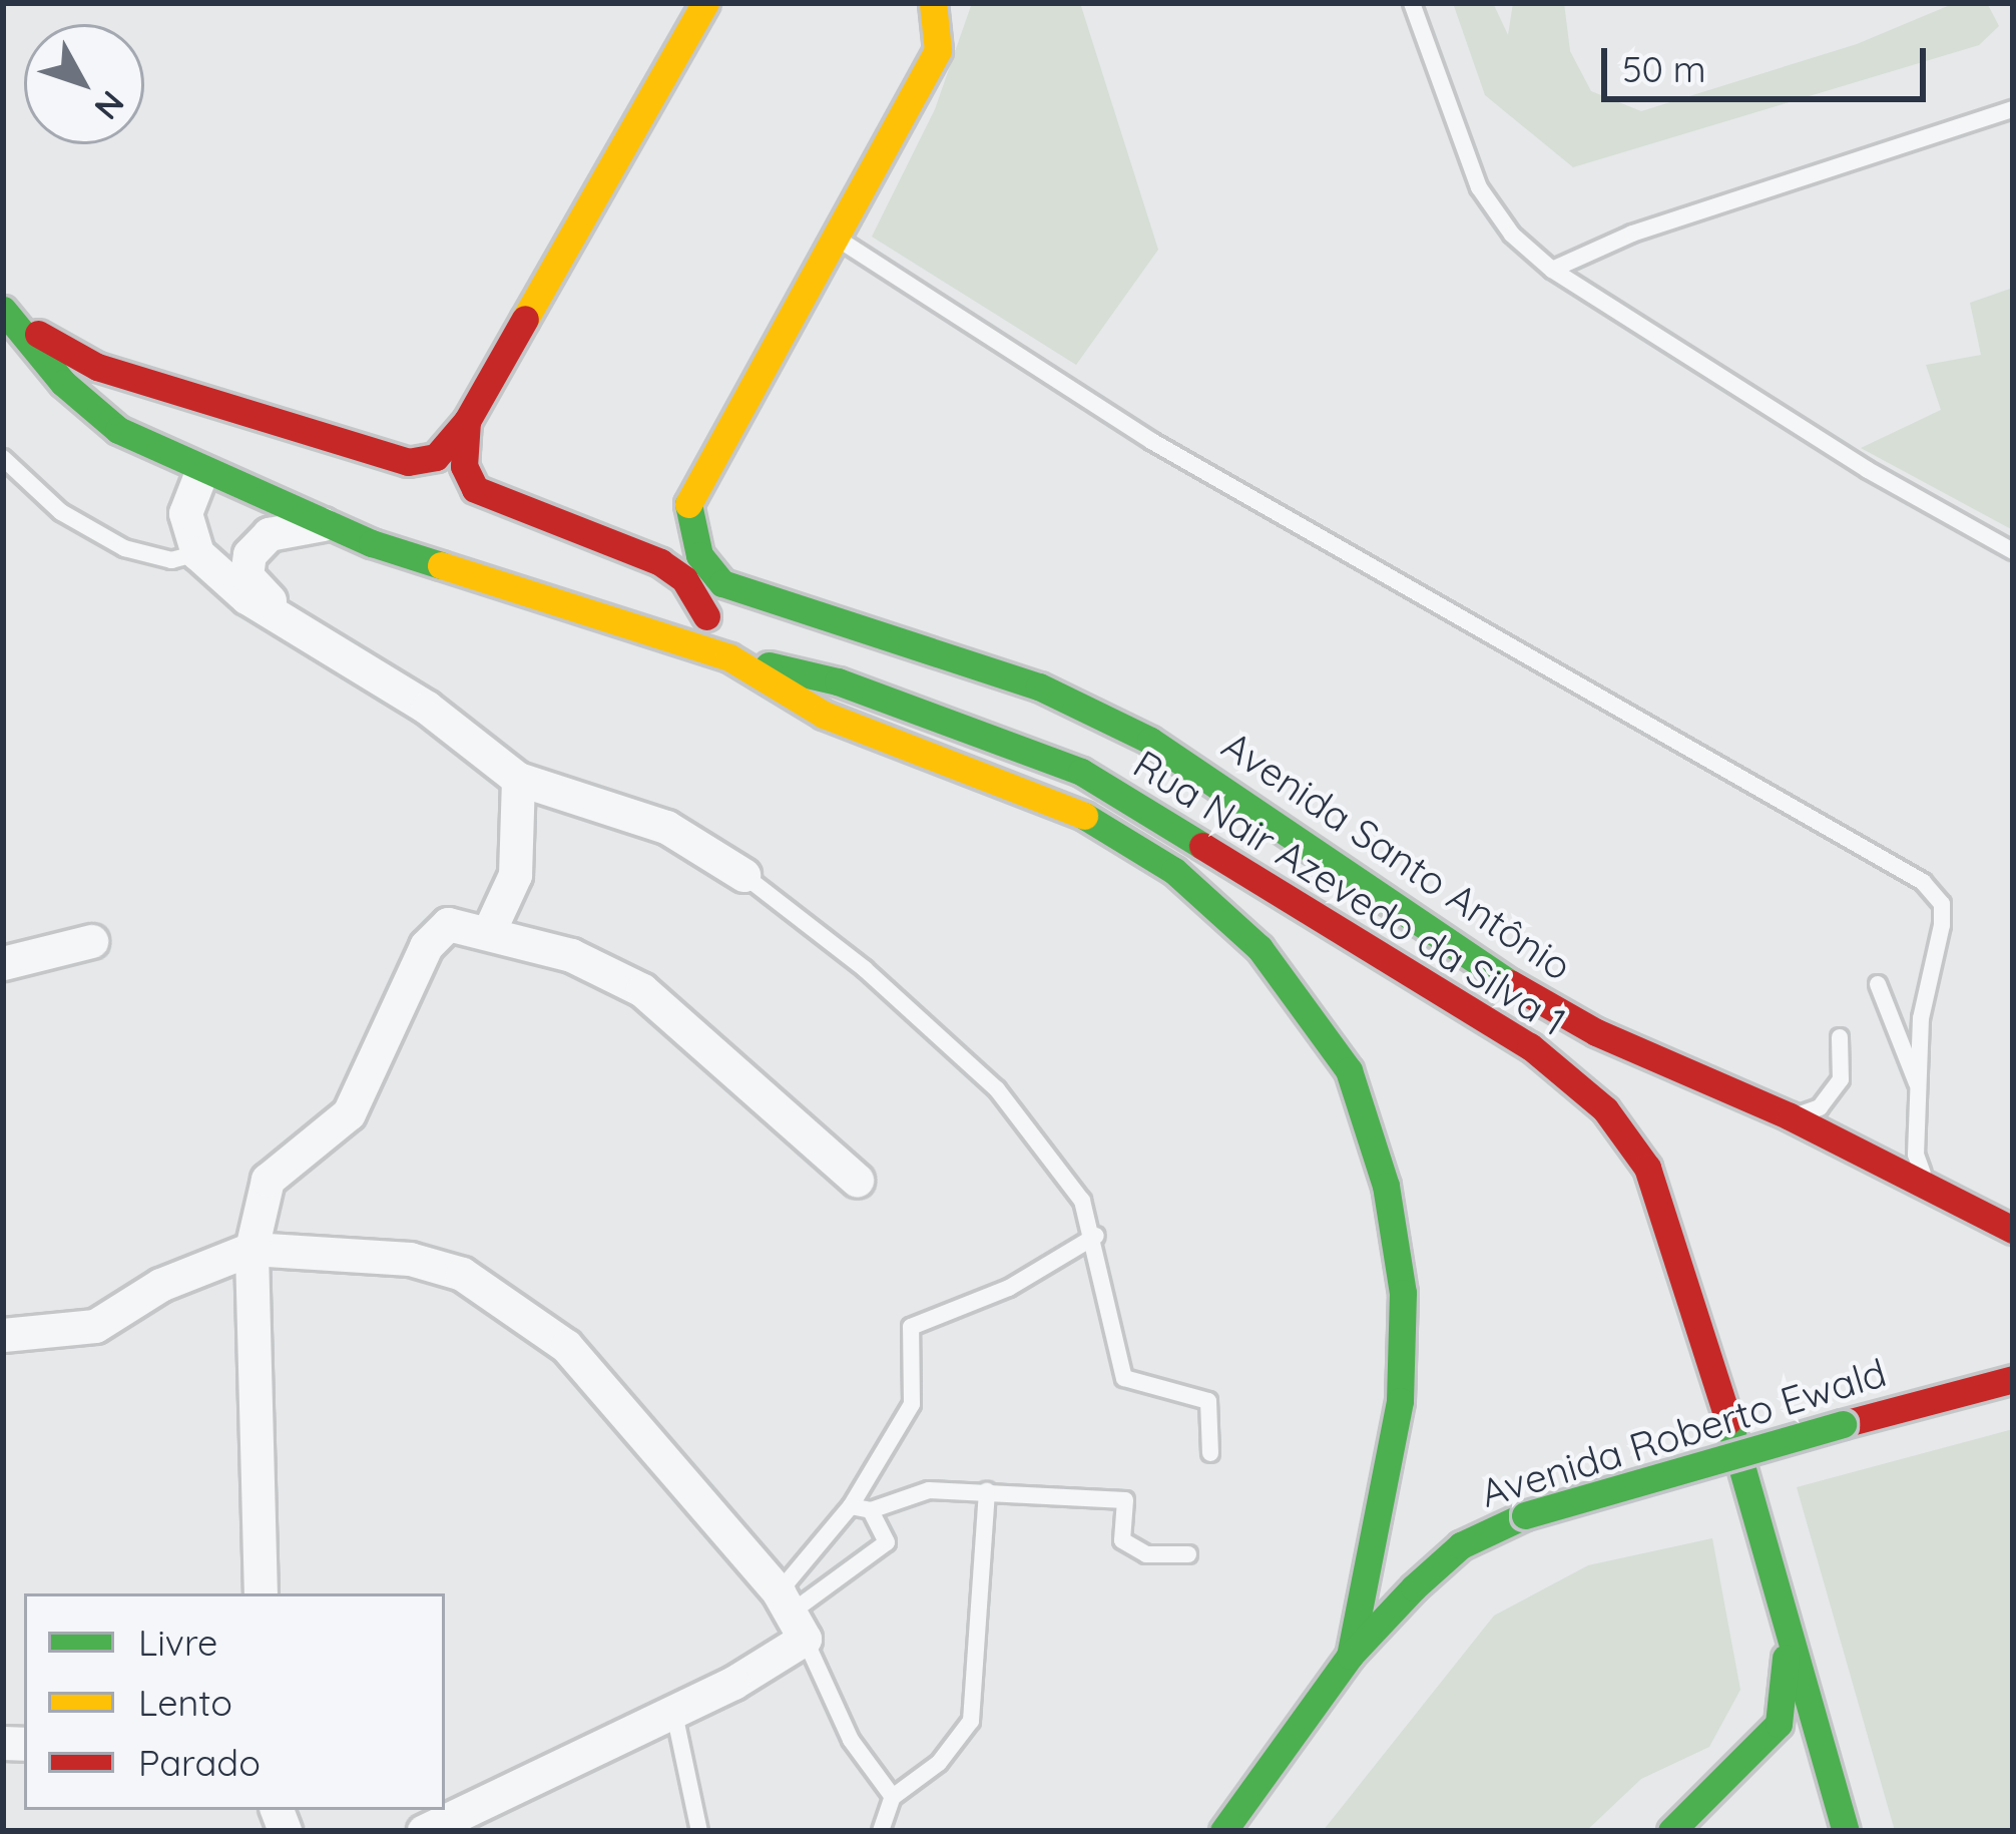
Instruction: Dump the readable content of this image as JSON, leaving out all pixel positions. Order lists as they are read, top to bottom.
{
  "streets": {
    "main road": ["Avenida Santo Antônio", "Rua Nair Azevedo da Silva 1", "Avenida Roberto Ewald"]
  },
  "legend": ["Livre", "Lento", "Parado"],
  "scale_bar": "50 m",
  "north": "bottom right"
}
